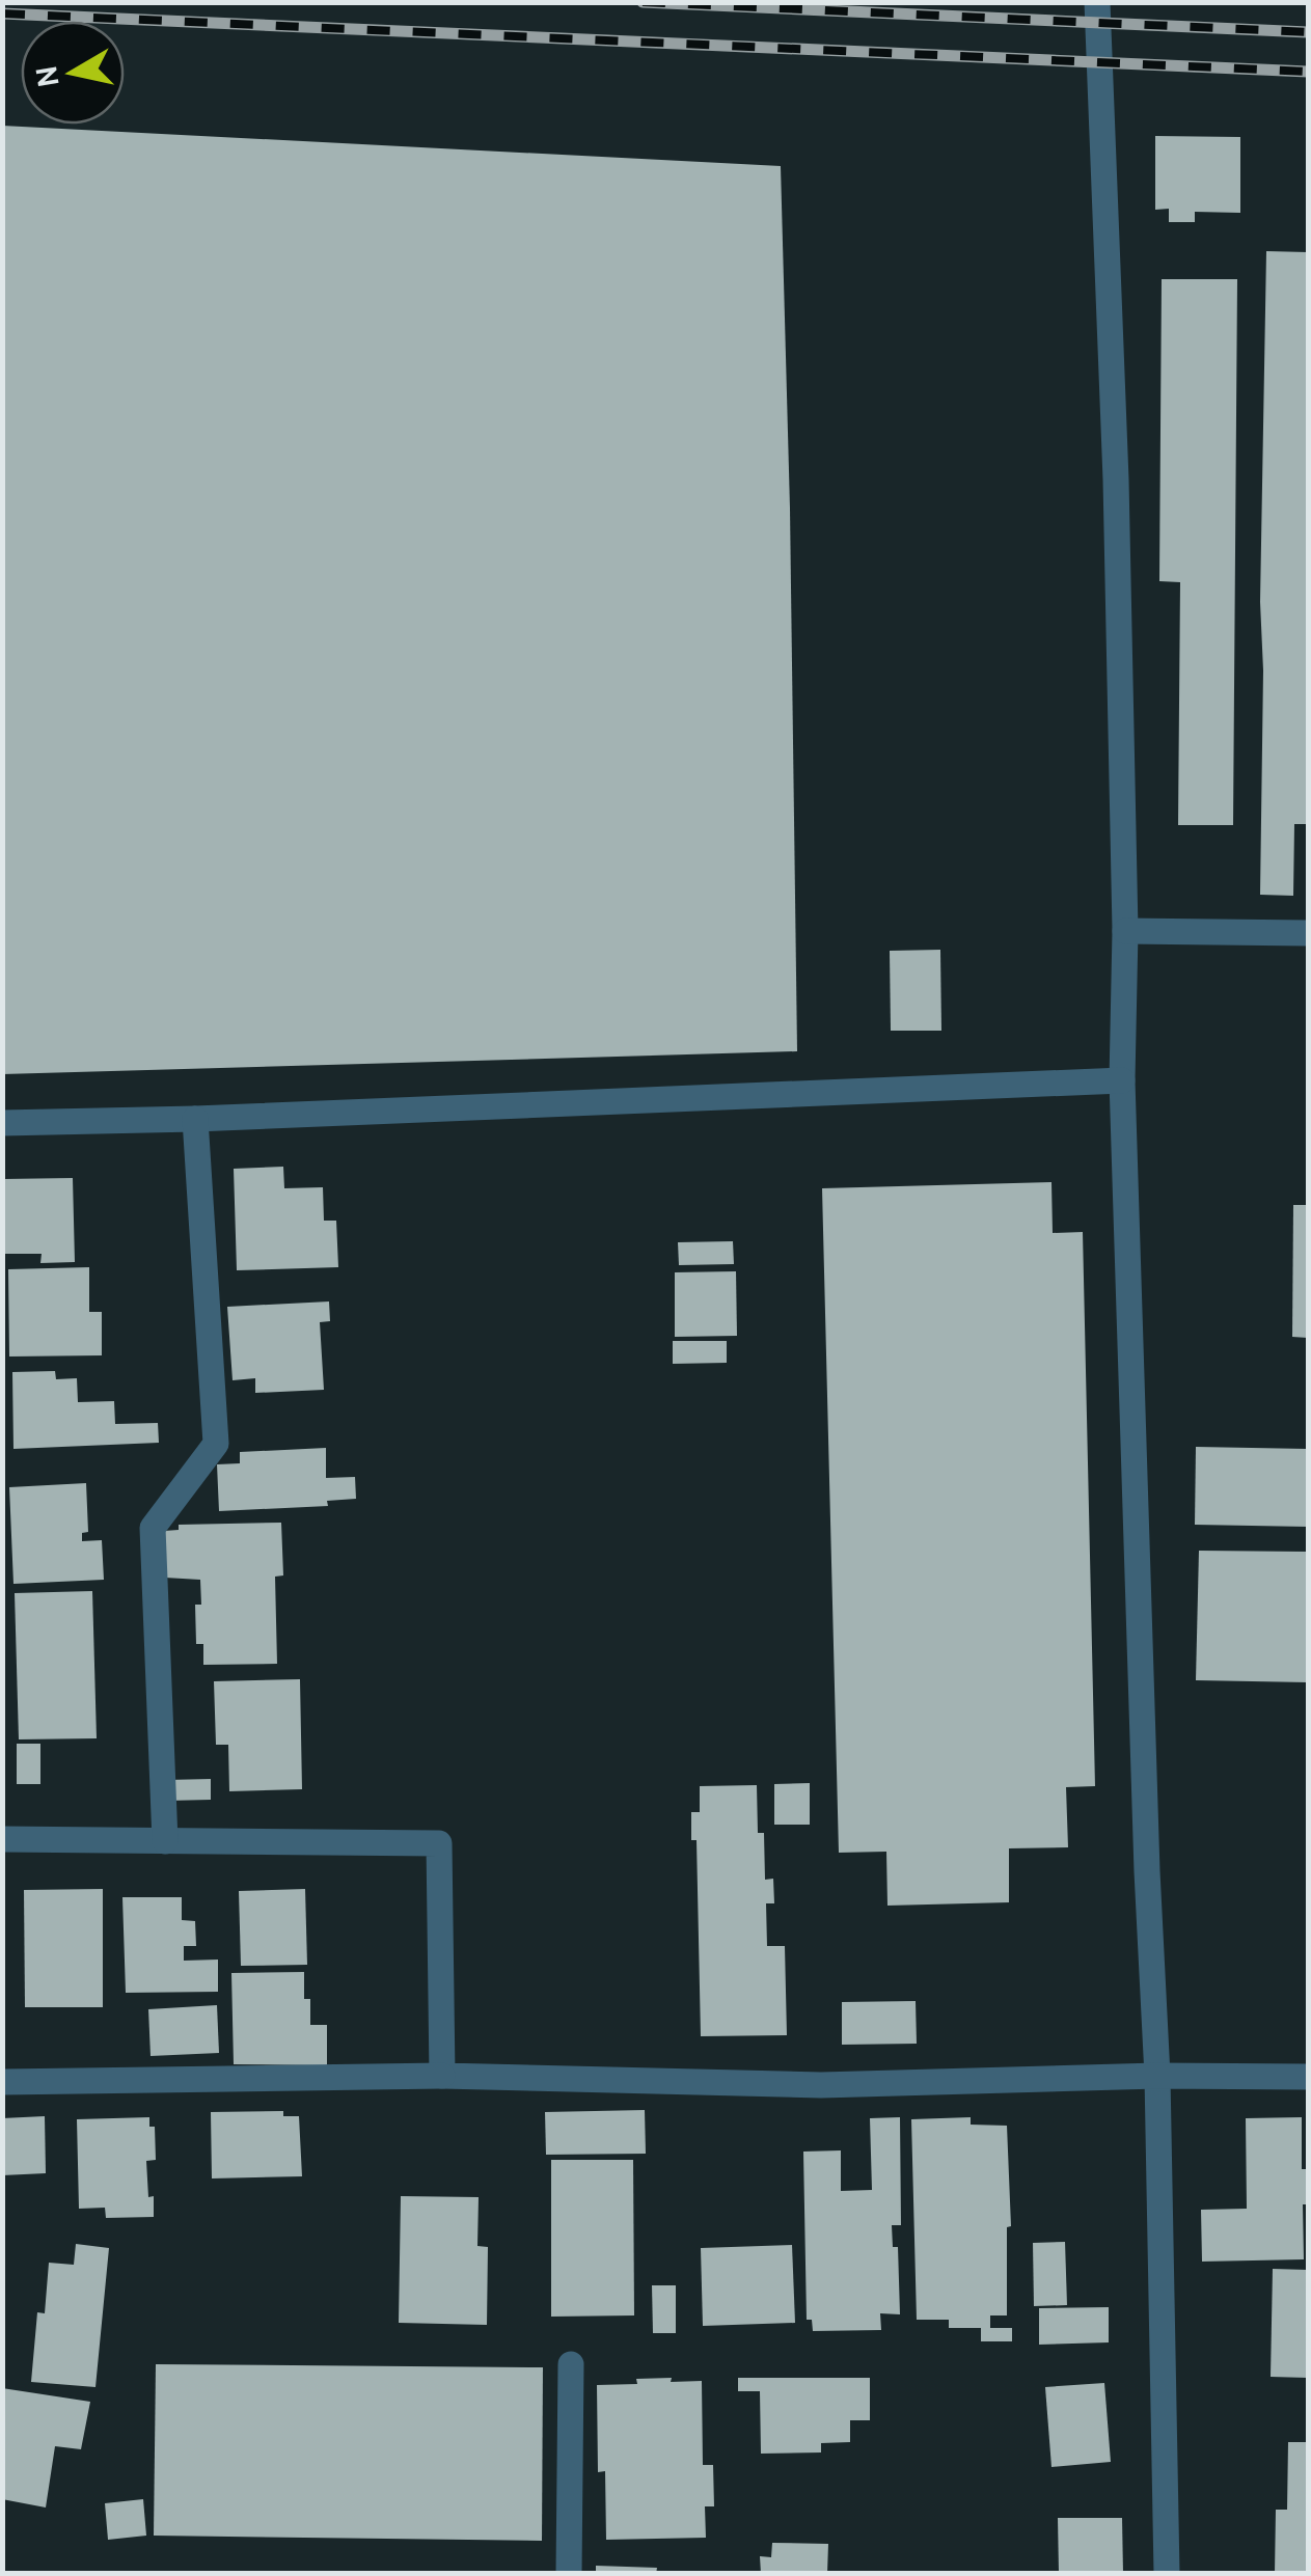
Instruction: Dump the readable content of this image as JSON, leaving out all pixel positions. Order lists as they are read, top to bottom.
{
  "north": "left"
}
